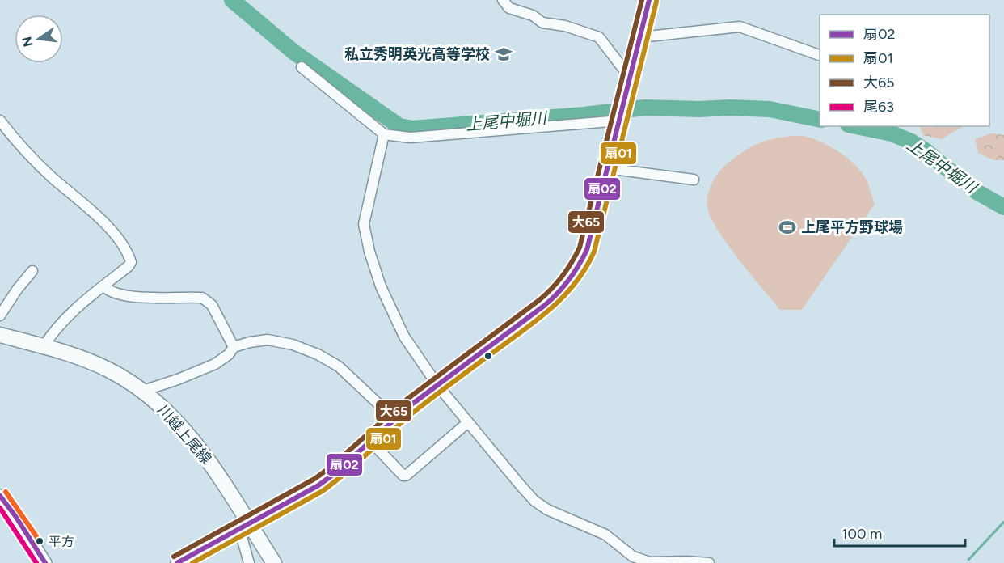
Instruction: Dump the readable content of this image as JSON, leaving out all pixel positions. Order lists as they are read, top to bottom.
{
  "streets": {
    "main road": ["川越上尾線"]
  },
  "water": ["上尾中堀川"],
  "places": {
    "school or university": ["私立秀明英光高等学校"],
    "sports": ["上尾平方野球場"],
    "other": ["平方"]
  },
  "lines": [
    "transit line 扇02",
    "transit line 大65",
    "transit line 扇01",
    "transit line 尾63"
  ],
  "legend": [
    "扇02",
    "扇01",
    "大65",
    "尾63"
  ],
  "scale_bar": "100 m",
  "north": "left"
}
